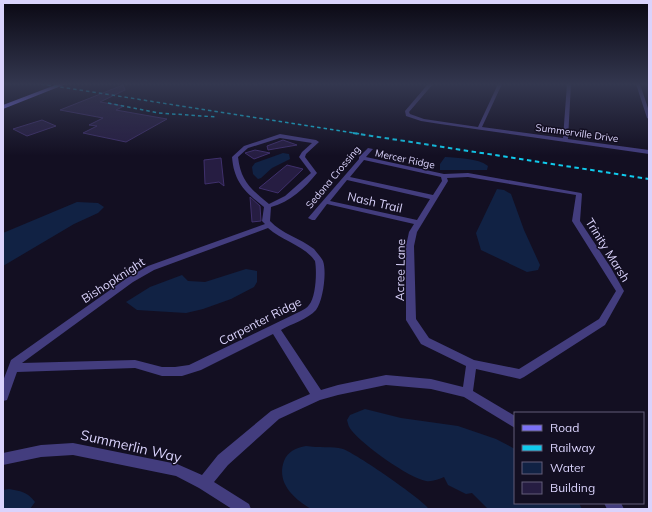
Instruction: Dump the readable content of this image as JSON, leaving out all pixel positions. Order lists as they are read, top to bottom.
{
  "streets": {
    "street": [
      "Summerville Drive",
      "Mercer Ridge",
      "Sedona Crossing",
      "Nash Trail",
      "Trinity Marsh",
      "Acree Lane",
      "Bishopknight",
      "Carpenter Ridge",
      "Summerlin Way"
    ]
  },
  "crossings": [
    ["Mercer Ridge", "Sedona Crossing"],
    ["Mercer Ridge", "Trinity Marsh"],
    ["Mercer Ridge", "Acree Lane"],
    ["Sedona Crossing", "Nash Trail"],
    ["Nash Trail", "Acree Lane"],
    ["Trinity Marsh", "Acree Lane"],
    ["Bishopknight", "Carpenter Ridge"]
  ],
  "legend": [
    "Road",
    "Railway",
    "Water",
    "Building"
  ]
}
